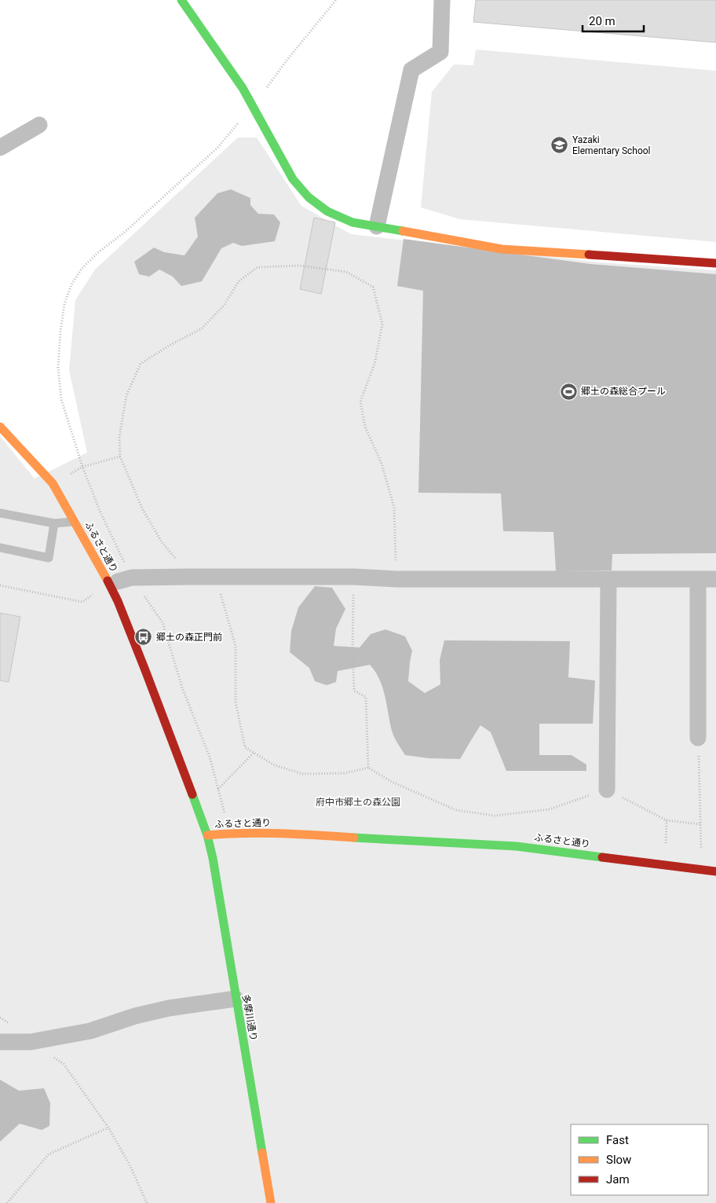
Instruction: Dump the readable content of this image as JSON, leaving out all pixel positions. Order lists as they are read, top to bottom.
{
  "streets": {
    "street": ["ふるさと通り", "多摩川通り"]
  },
  "crossings": [
    ["ふるさと通り", "多摩川通り"]
  ],
  "parks": ["府中市郷土の森公園"],
  "places": {
    "school or university": ["Yazaki Elementary School"],
    "sports": ["郷土の森総合プール"],
    "bus stop": ["郷土の森正門前"]
  },
  "legend": ["Fast", "Slow", "Jam"],
  "scale_bar": "20 m"
}
